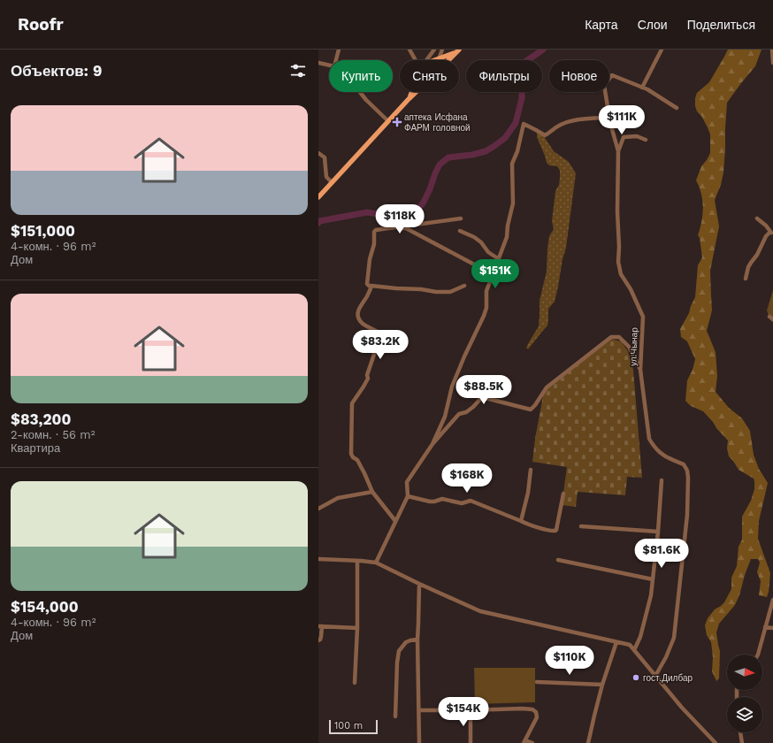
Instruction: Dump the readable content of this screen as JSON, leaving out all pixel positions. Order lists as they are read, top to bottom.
{
  "streets": {
    "street": ["ул.Чынар"]
  },
  "places": {
    "health": ["аптека Исфана ФАРМ головной"],
    "other": ["гост.Дилбар"]
  },
  "scale_bar": "100 m",
  "north": "right",
  "page": {
    "header": "Roofr",
    "nav": ["Карта", "Слои", "Поделиться"],
    "heading": "Объектов: 9",
    "chip": [
      "Купить",
      "Снять",
      "Фильтры",
      "Новое"
    ],
    "list": [
      {
        "name": "$151,000",
        "note": "4-комн. · 96 m² · Дом"
      },
      {
        "name": "$83,200",
        "note": "2-комн. · 56 m² · Квартира"
      },
      {
        "name": "$154,000",
        "note": "4-комн. · 96 m² · Дом"
      }
    ],
    "price": [
      "$111K",
      "$118K",
      "$151K",
      "$83.2K",
      "$88.5K",
      "$168K",
      "$81.6K",
      "$110K",
      "$154K"
    ],
    "scale": "100 m"
  }
}
